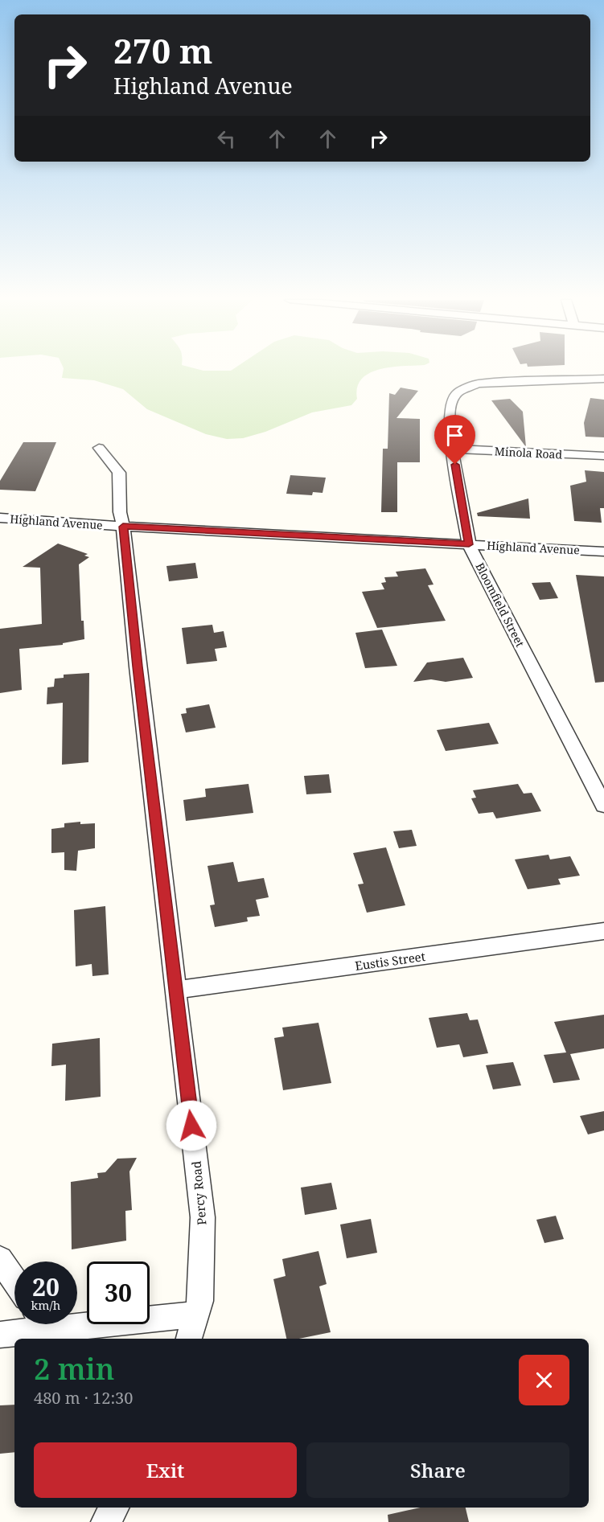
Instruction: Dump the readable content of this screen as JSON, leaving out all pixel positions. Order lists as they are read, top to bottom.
{
  "streets": {
    "street": [
      "Minola Road",
      "Highland Avenue",
      "Bloomfield Street",
      "Eustis Street",
      "Percy Road"
    ]
  },
  "crossings": [
    ["Minola Road", "Bloomfield Street"],
    ["Highland Avenue", "Bloomfield Street"],
    ["Highland Avenue", "Percy Road"],
    ["Eustis Street", "Percy Road"]
  ],
  "page": {
    "turn": ["270 m", "Highland Avenue"],
    "speed": "20 km/h",
    "limit": "30",
    "heading": ["2 min", "480 m · 12:30"],
    "buttons": ["Exit", "Share"]
  }
}
